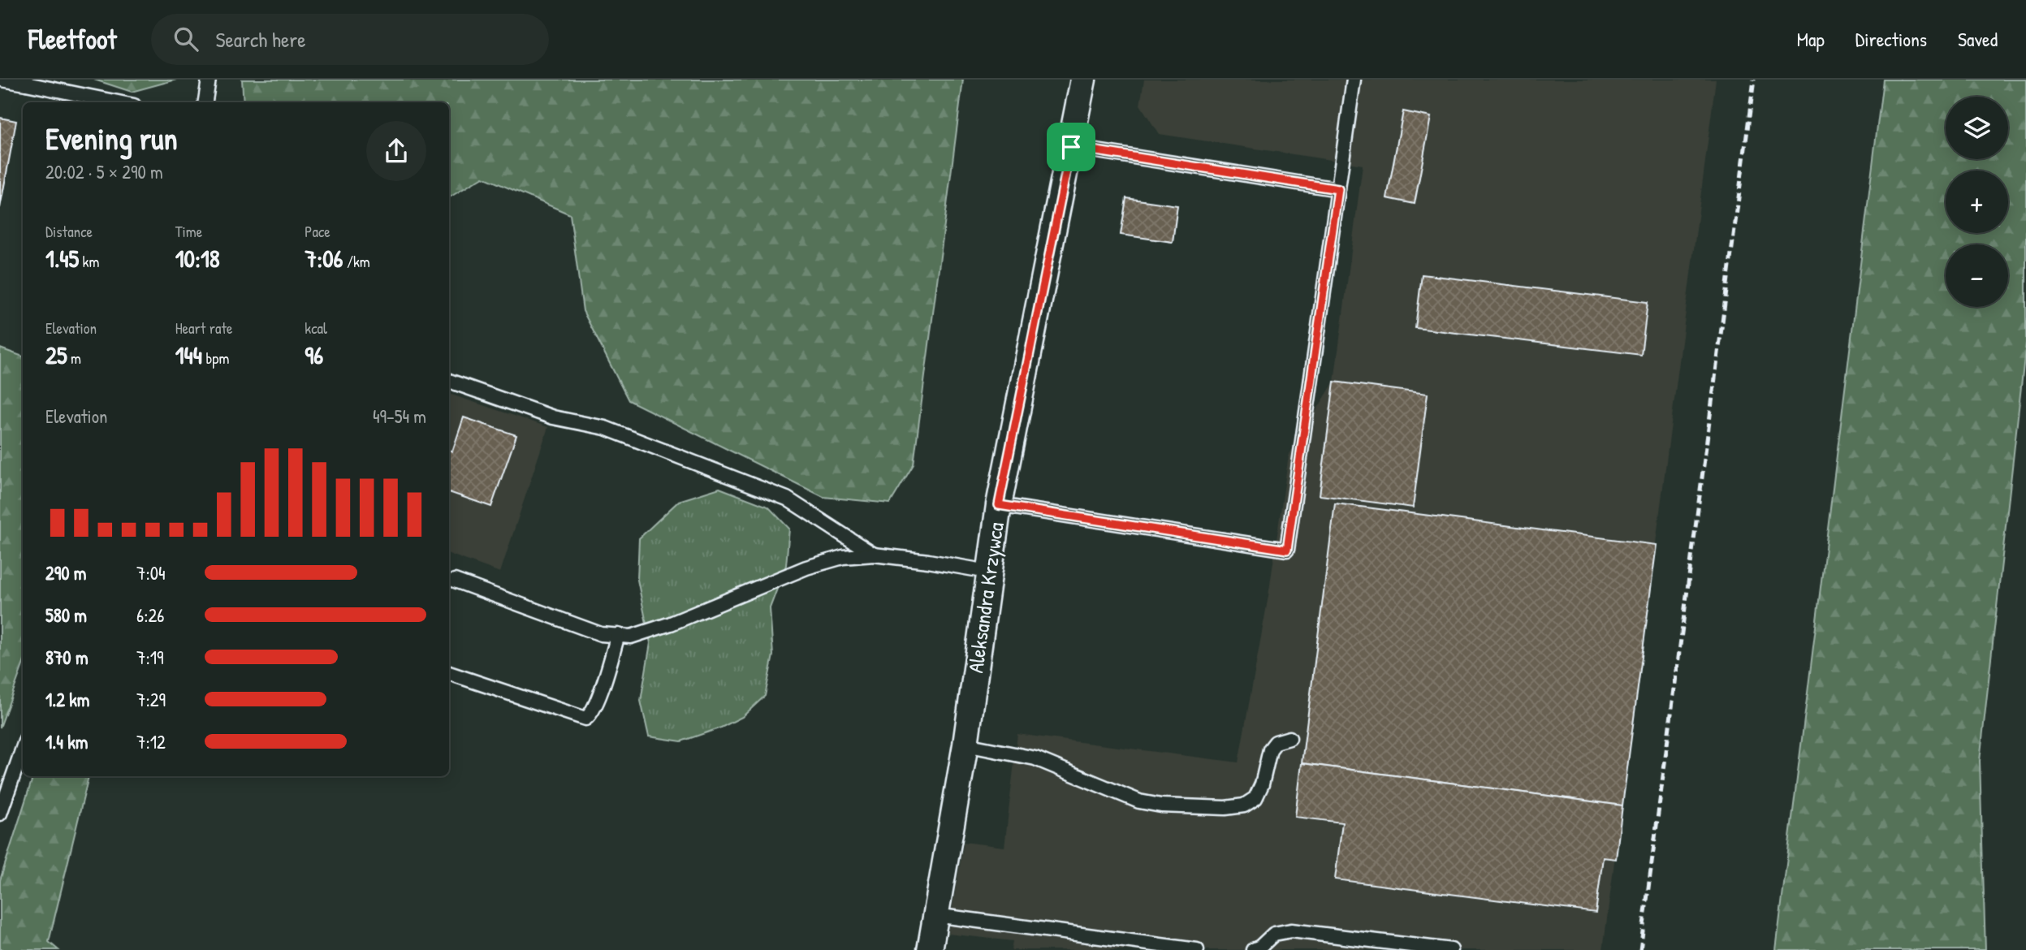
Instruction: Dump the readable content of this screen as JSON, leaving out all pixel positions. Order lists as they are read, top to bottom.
{
  "streets": {
    "street": ["Aleksandra Krzywca"]
  },
  "page": {
    "header": "Fleetfoot",
    "search": "Search here",
    "nav": ["Map", "Directions", "Saved"],
    "map_buttons": ["+", "−"],
    "heading": ["Evening run", "20:02 · 5 × 290 m"],
    "stats": [
      ["Distance", "1.45 km"],
      ["Time", "10:18"],
      ["Pace", "7:06 /km"],
      ["Elevation", "25 m"],
      ["Heart rate", "144 bpm"],
      ["kcal", "96"]
    ],
    "chart": ["Elevation", "49–54 m"],
    "list": [
      {
        "name": "290 m",
        "note": "7:04"
      },
      {
        "name": "580 m",
        "note": "6:26"
      },
      {
        "name": "870 m",
        "note": "7:19"
      },
      {
        "name": "1.2 km",
        "note": "7:29"
      },
      {
        "name": "1.4 km",
        "note": "7:12"
      }
    ]
  }
}
